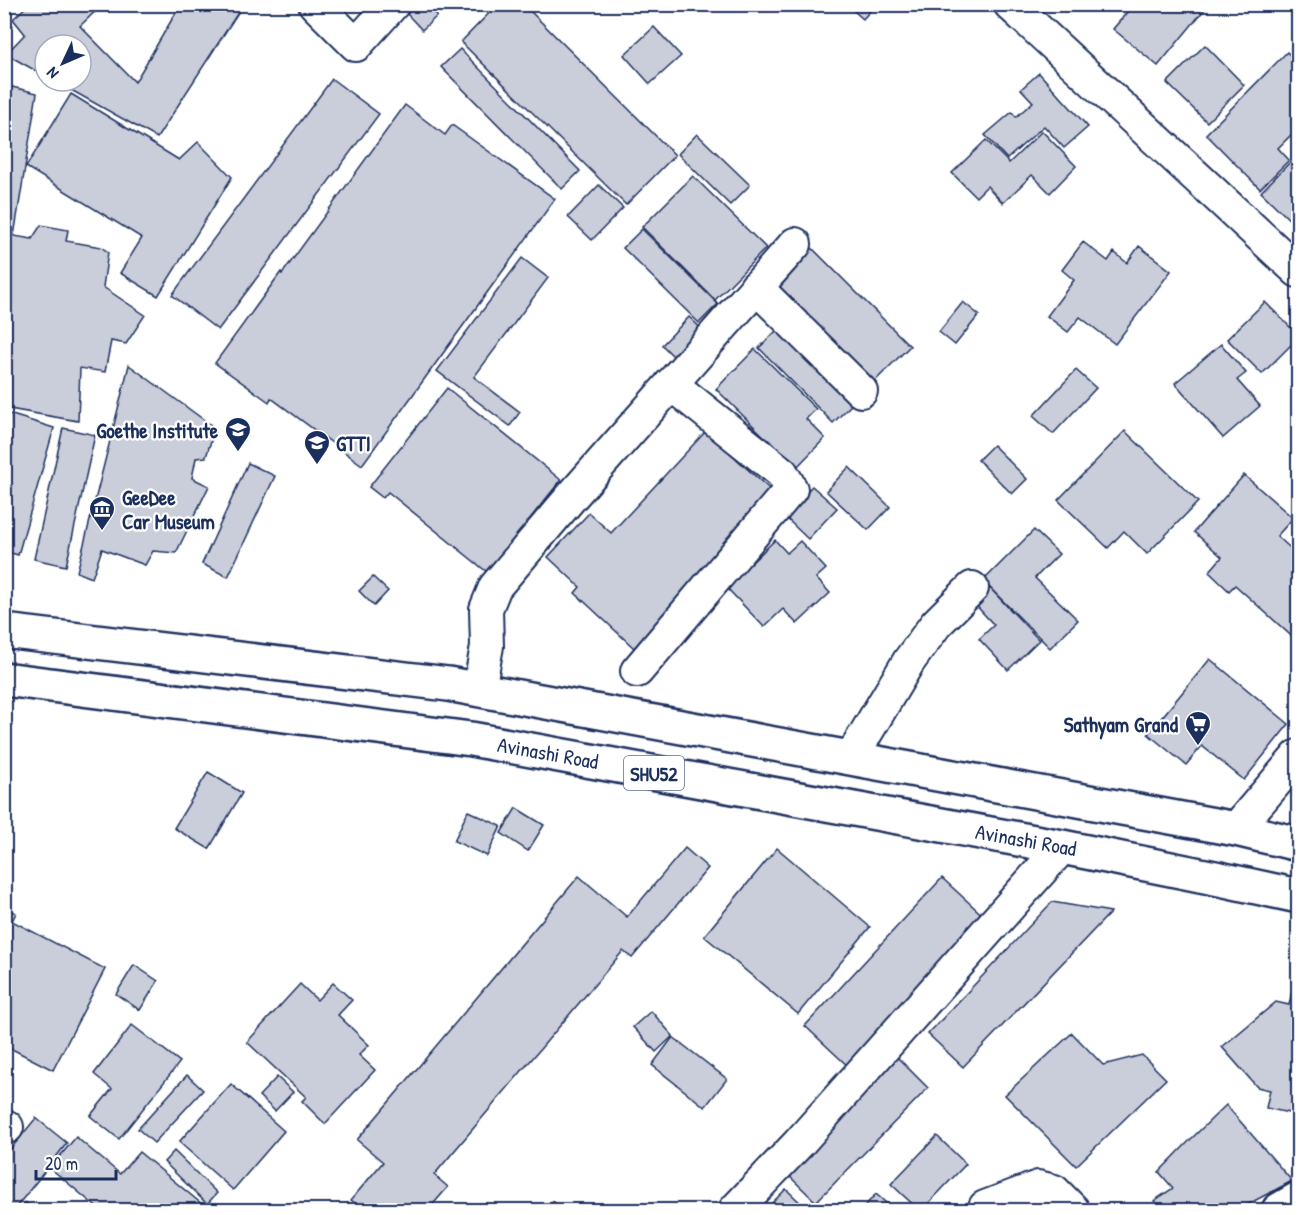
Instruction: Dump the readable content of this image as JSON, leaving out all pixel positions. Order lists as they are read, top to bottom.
{
  "streets": {
    "main road": ["Avinashi Road", "SHU52"]
  },
  "places": {
    "school or university": ["Goethe Institute", "GTTI"],
    "museum": ["GeeDee Car Museum"],
    "supermarket": ["Sathyam Grand"]
  },
  "scale_bar": "20 m",
  "north": "bottom left"
}
